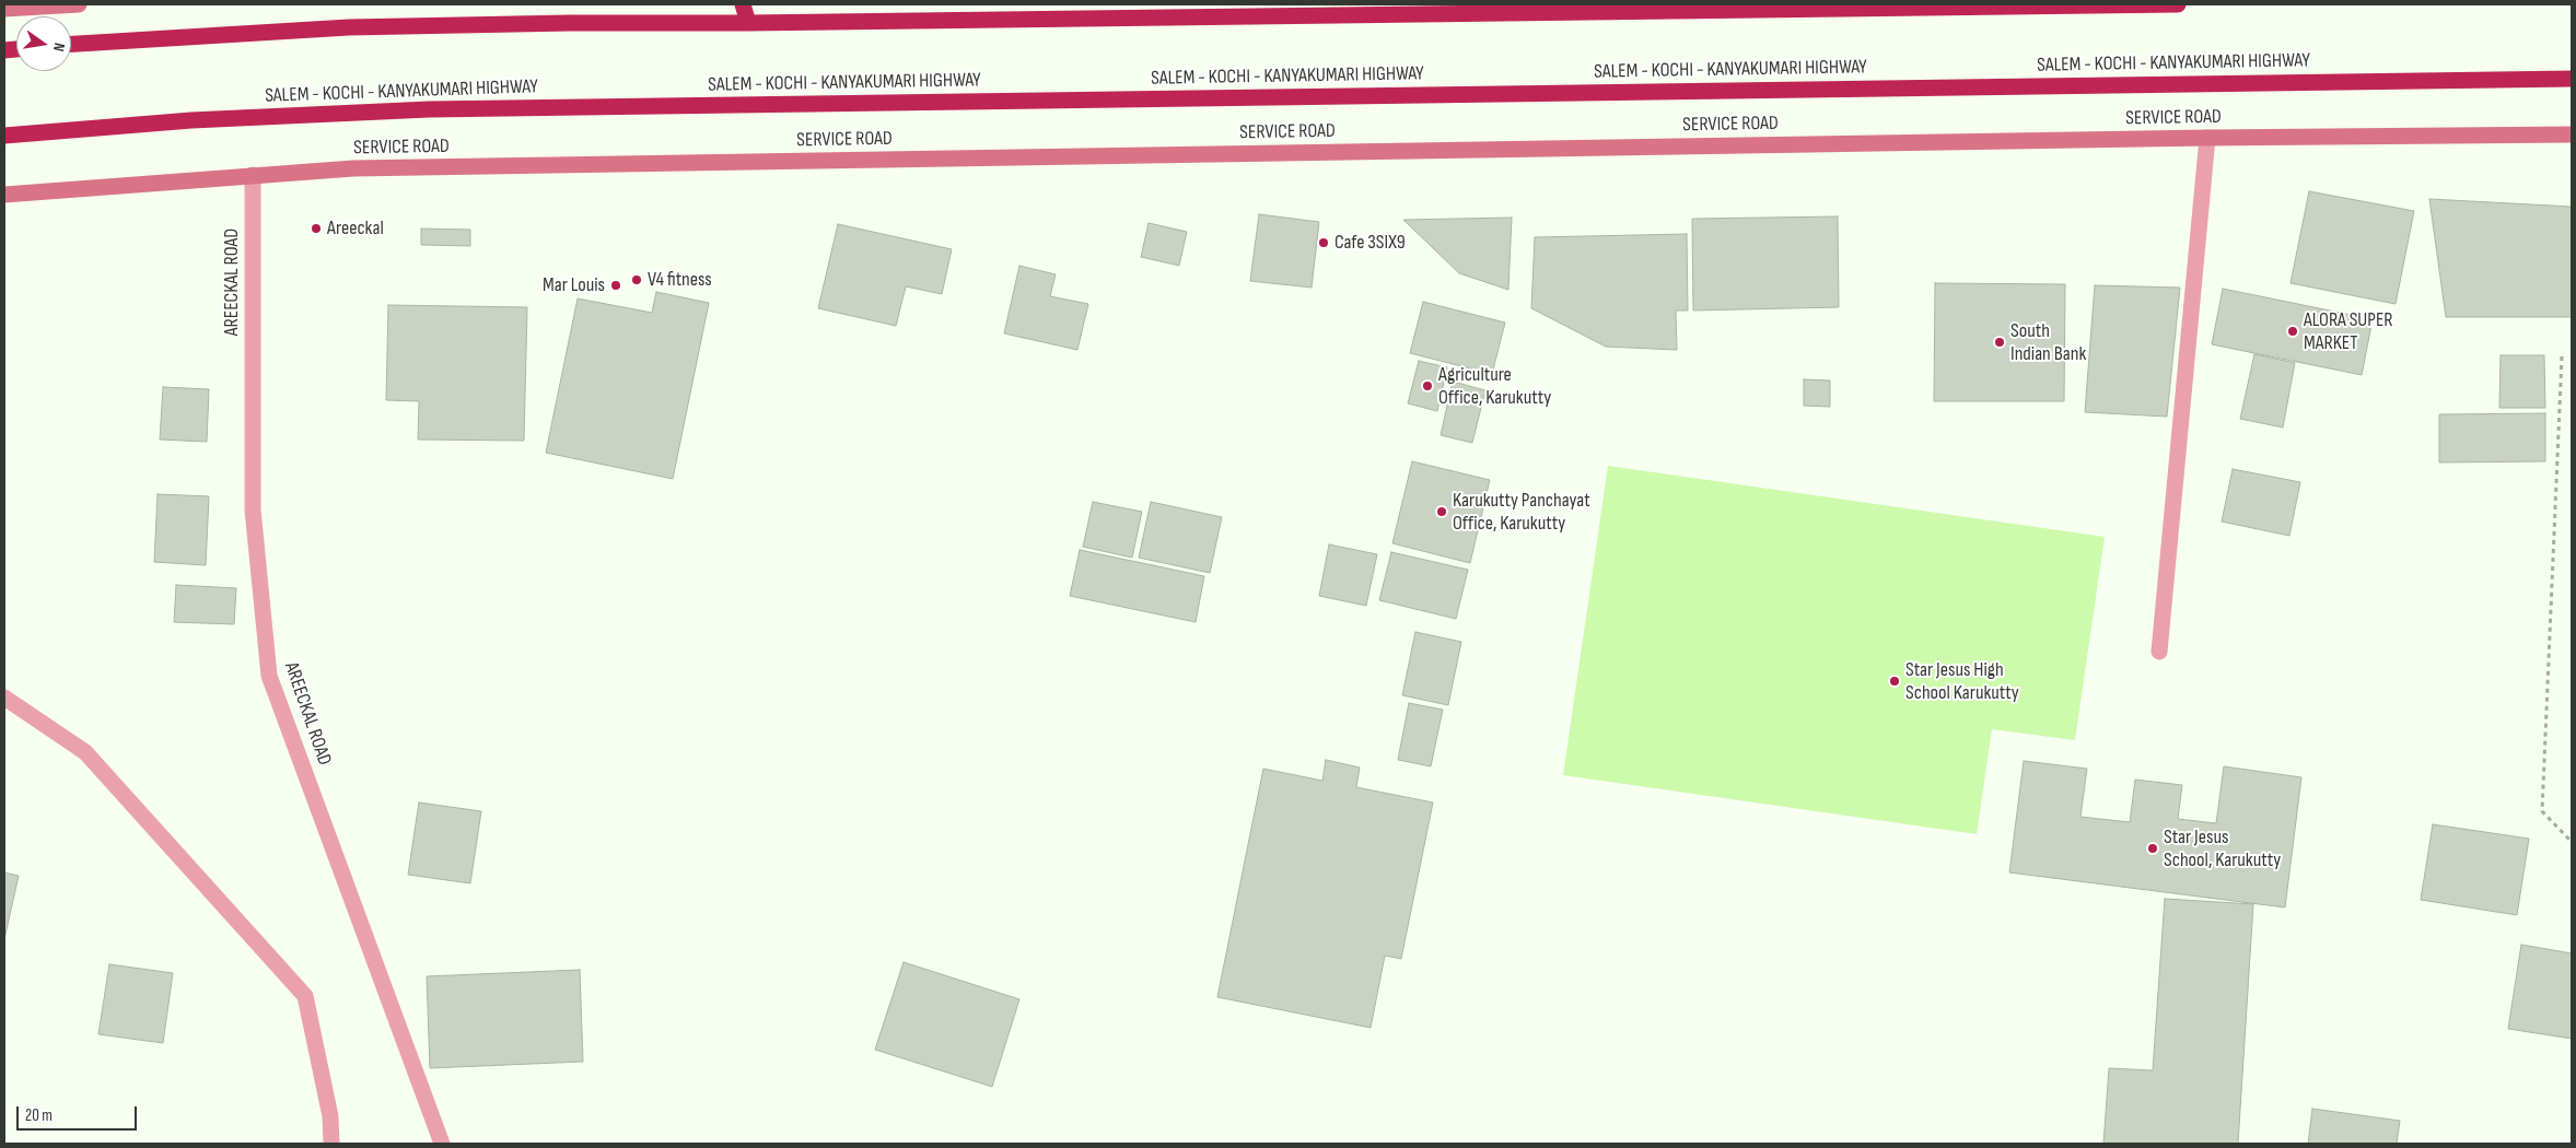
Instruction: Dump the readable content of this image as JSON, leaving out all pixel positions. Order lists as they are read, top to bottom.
{
  "streets": {
    "highway": ["SALEM - KOCHI - KANYAKUMARI HIGHWAY"],
    "street": ["SERVICE ROAD", "AREECKAL ROAD"]
  },
  "crossings": [
    ["SERVICE ROAD", "AREECKAL ROAD"]
  ],
  "places": [
    "Areeckal",
    "Cafe 3SIX9",
    "V4 fitness",
    "Mar Louis",
    "ALORA SUPER MARKET",
    "South Indian Bank",
    "Agriculture Office, Karukutty",
    "Karukutty Panchayat Office, Karukutty",
    "Star Jesus High School Karukutty",
    "Star Jesus School, Karukutty"
  ],
  "scale_bar": "20 m",
  "north": "right"
}
